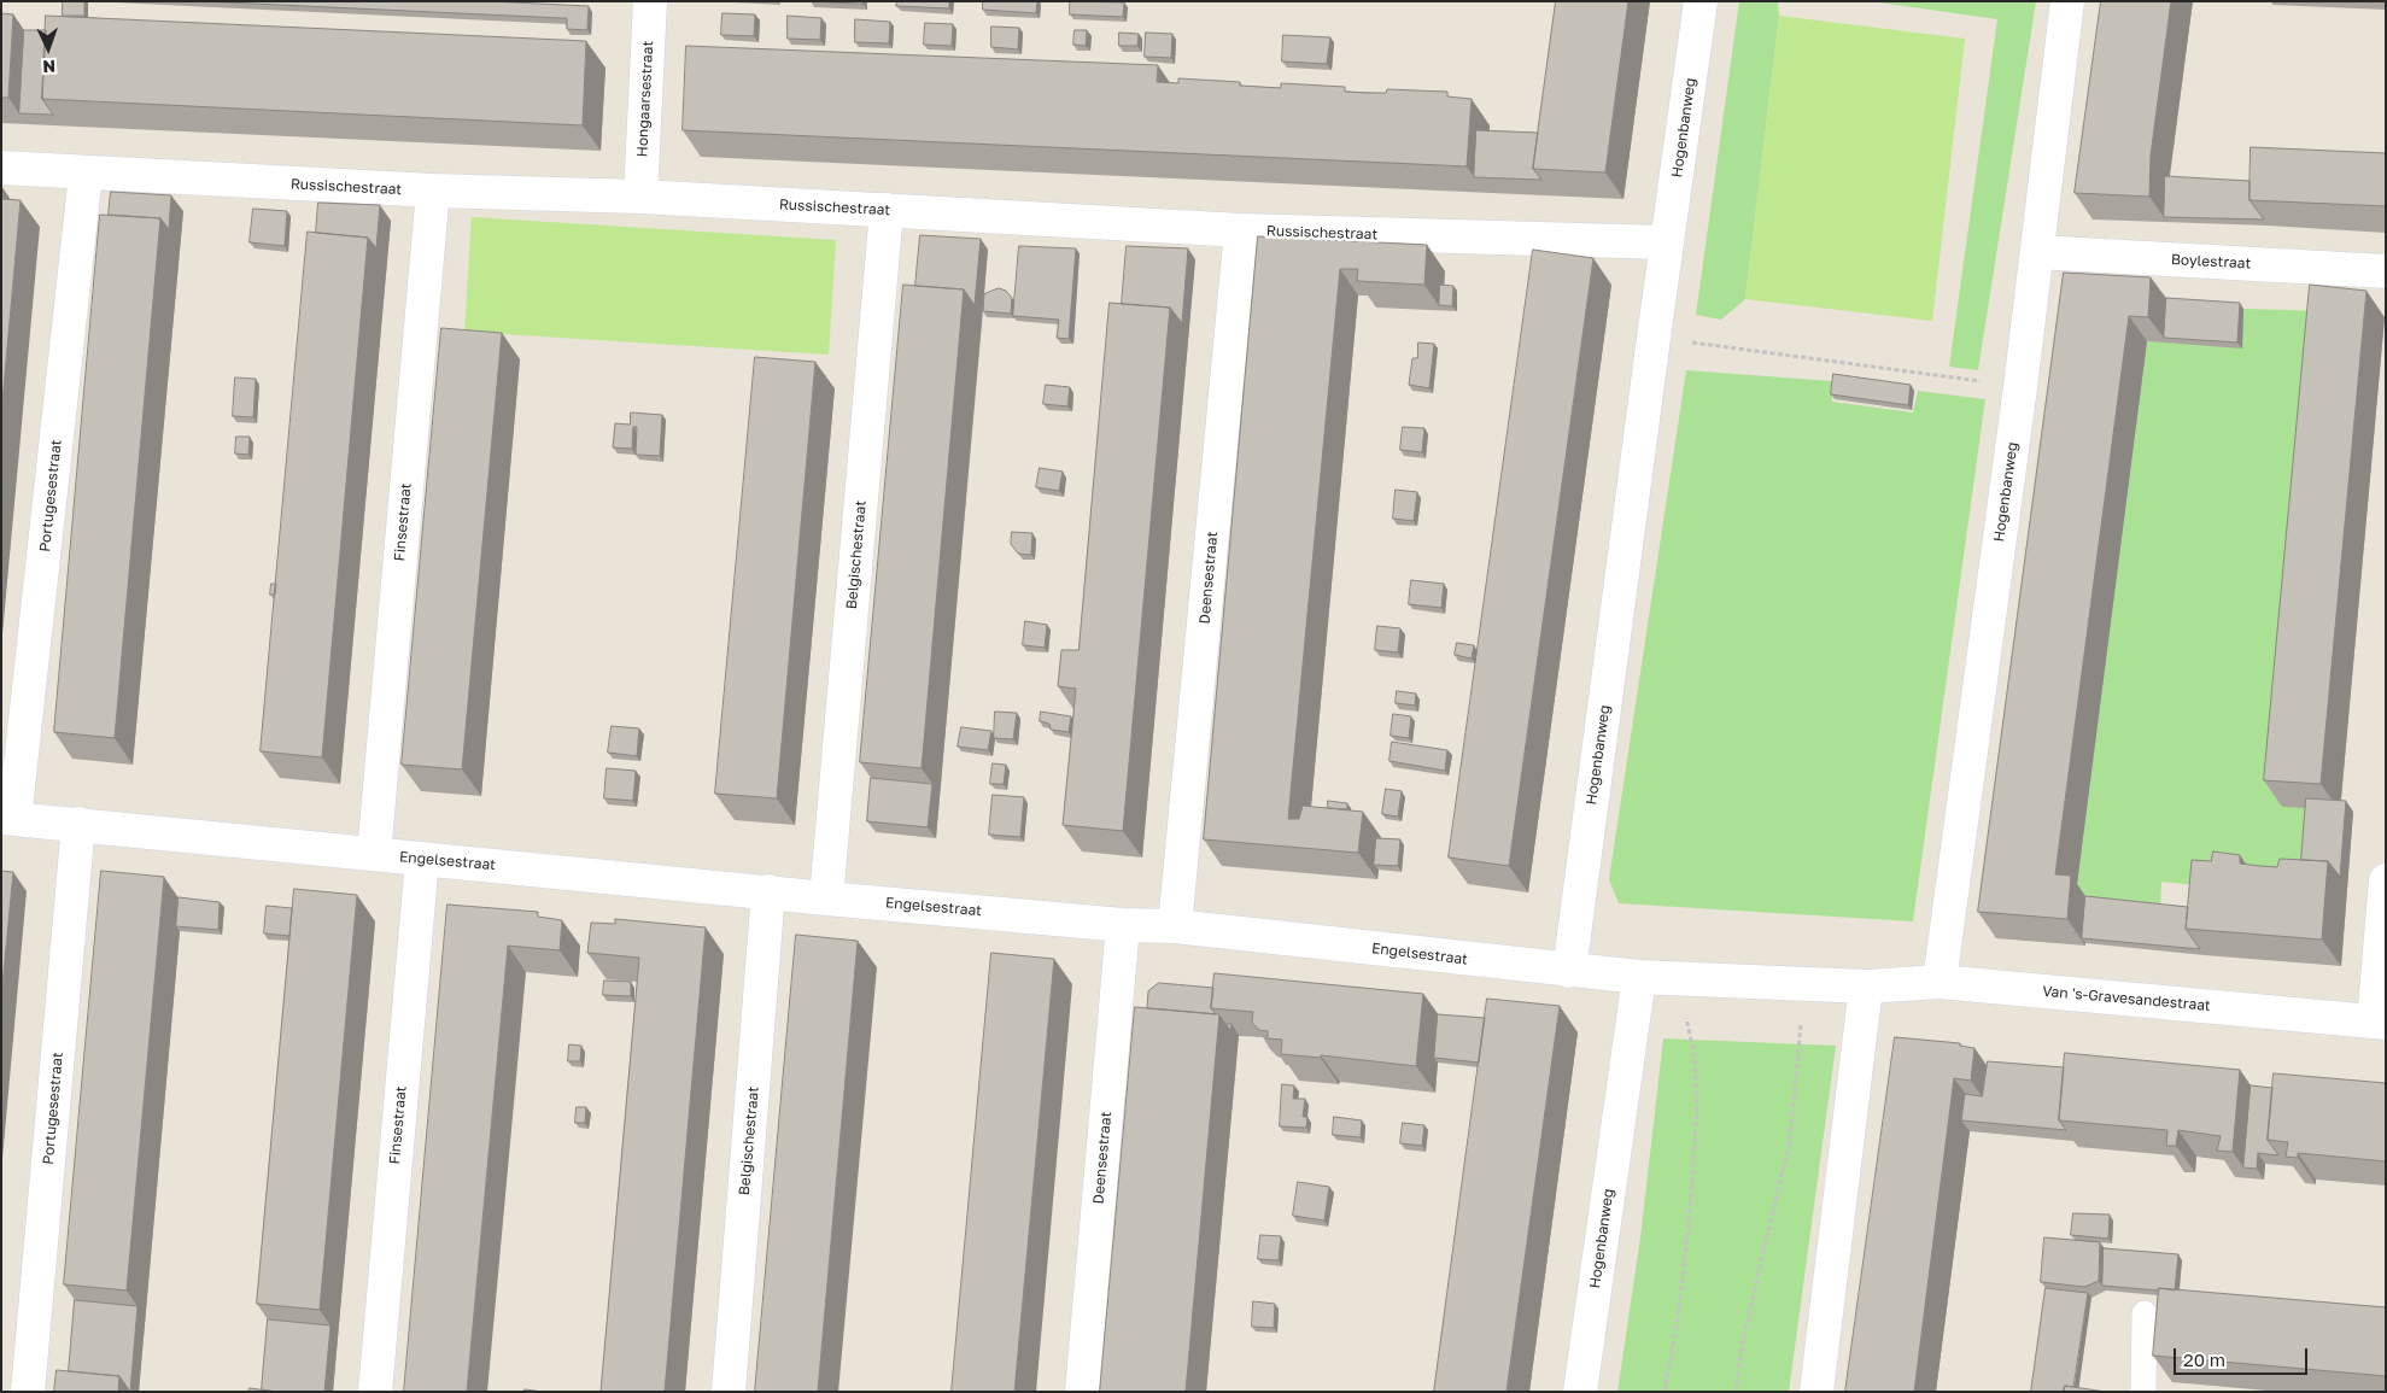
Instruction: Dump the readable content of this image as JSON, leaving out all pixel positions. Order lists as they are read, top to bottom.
{
  "streets": {
    "street": [
      "Hongaarsestraat",
      "Hogenbanweg",
      "Russischestraat",
      "Boylestraat",
      "Portugesestraat",
      "Finsestraat",
      "Belgischestraat",
      "Deensestraat",
      "Engelsestraat",
      "Van 's-Gravesandestraat"
    ]
  },
  "crossings": [
    ["Hongaarsestraat", "Russischestraat"],
    ["Hogenbanweg", "Russischestraat"],
    ["Hogenbanweg", "Boylestraat"],
    ["Hogenbanweg", "Engelsestraat"],
    ["Hogenbanweg", "Van 's-Gravesandestraat"],
    ["Russischestraat", "Portugesestraat"],
    ["Russischestraat", "Finsestraat"],
    ["Russischestraat", "Belgischestraat"],
    ["Russischestraat", "Deensestraat"],
    ["Portugesestraat", "Engelsestraat"],
    ["Finsestraat", "Engelsestraat"],
    ["Belgischestraat", "Engelsestraat"],
    ["Deensestraat", "Engelsestraat"],
    ["Engelsestraat", "Van 's-Gravesandestraat"]
  ],
  "scale_bar": "20 m",
  "north": "bottom"
}
